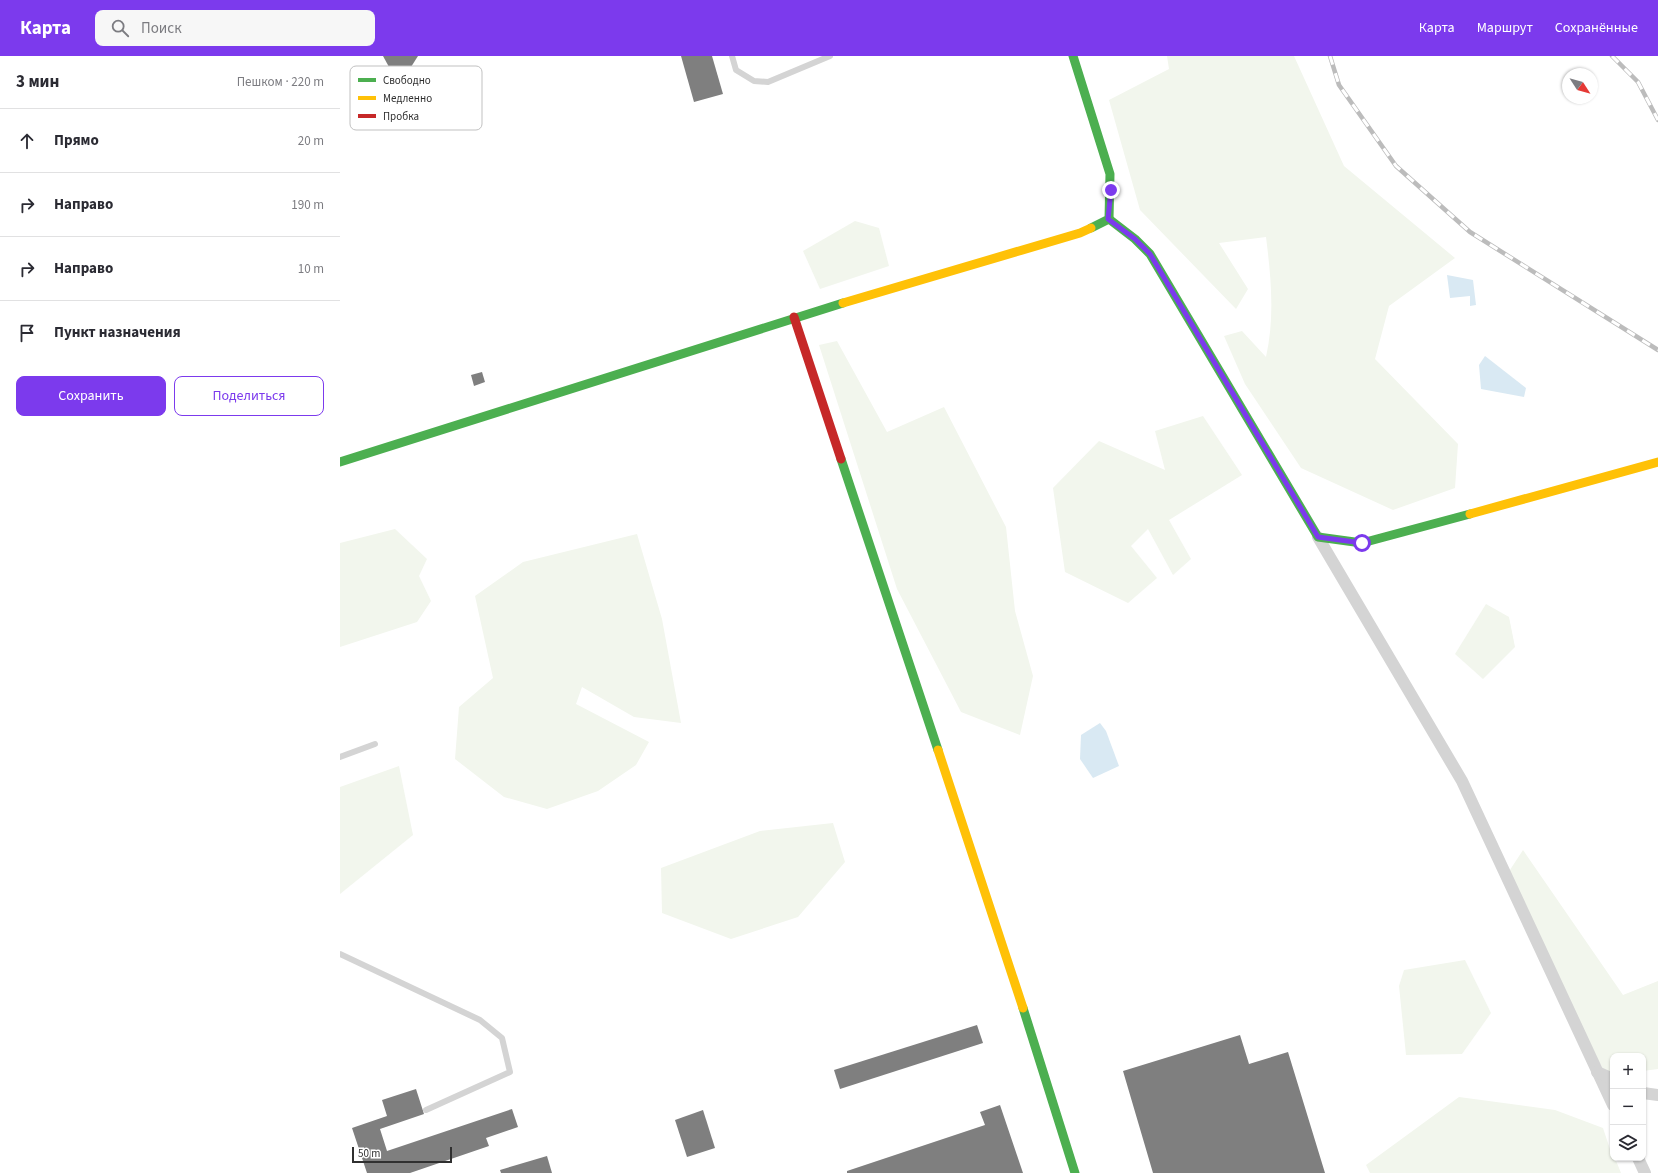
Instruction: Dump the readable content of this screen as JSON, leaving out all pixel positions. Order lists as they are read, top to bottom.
{
  "legend": ["Свободно", "Медленно", "Пробка"],
  "scale_bar": "50 m",
  "north": "bottom right",
  "page": {
    "header": "Карта",
    "search": "Поиск",
    "nav": ["Карта", "Маршрут", "Сохранённые"],
    "heading": ["3 мин", "Пешком · 220 m"],
    "list": [
      ["Прямо", "20 m"],
      ["Направо", "190 m"],
      ["Направо", "10 m"],
      "Пункт назначения"
    ],
    "buttons": ["Сохранить", "Поделиться"],
    "map_buttons": ["+", "−"],
    "scale": "50 m"
  }
}
